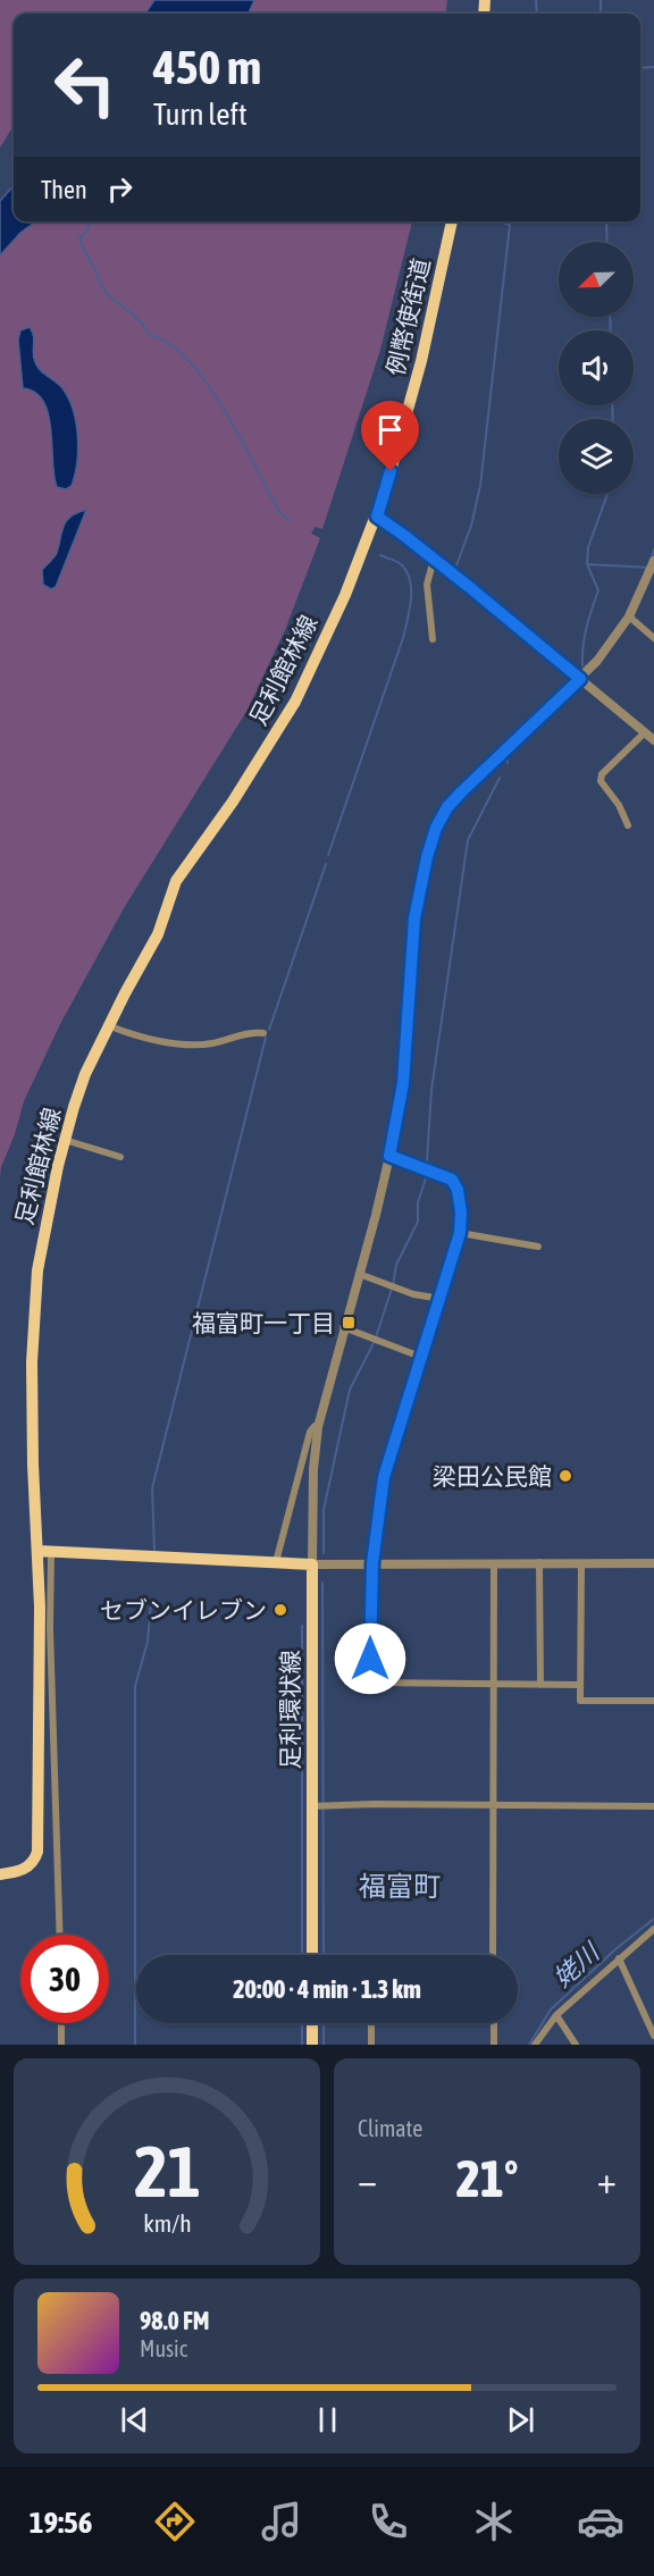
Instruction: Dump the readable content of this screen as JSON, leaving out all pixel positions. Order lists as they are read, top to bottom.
{
  "streets": {
    "main road": ["例幣使街道", "足利館林線", "足利環状線"]
  },
  "crossings": [
    ["例幣使街道", "足利館林線"]
  ],
  "districts": ["福富町"],
  "water": ["姥川"],
  "places": {
    "transit": ["福富町一丁目"],
    "other": ["梁田公民館", "セブンイレブン"]
  },
  "north": "bottom left",
  "page": {
    "turn": ["450 m", "Turn left"],
    "then": "Then",
    "limit": "30",
    "trip": "20:00 · 4 min · 1.3 km",
    "tile": "Climate",
    "heat": ["−", "21°", "+"],
    "song": ["98.0 FM", "Music"],
    "tabs": "19:56",
    "gauge": ["21", "km/h"]
  }
}
